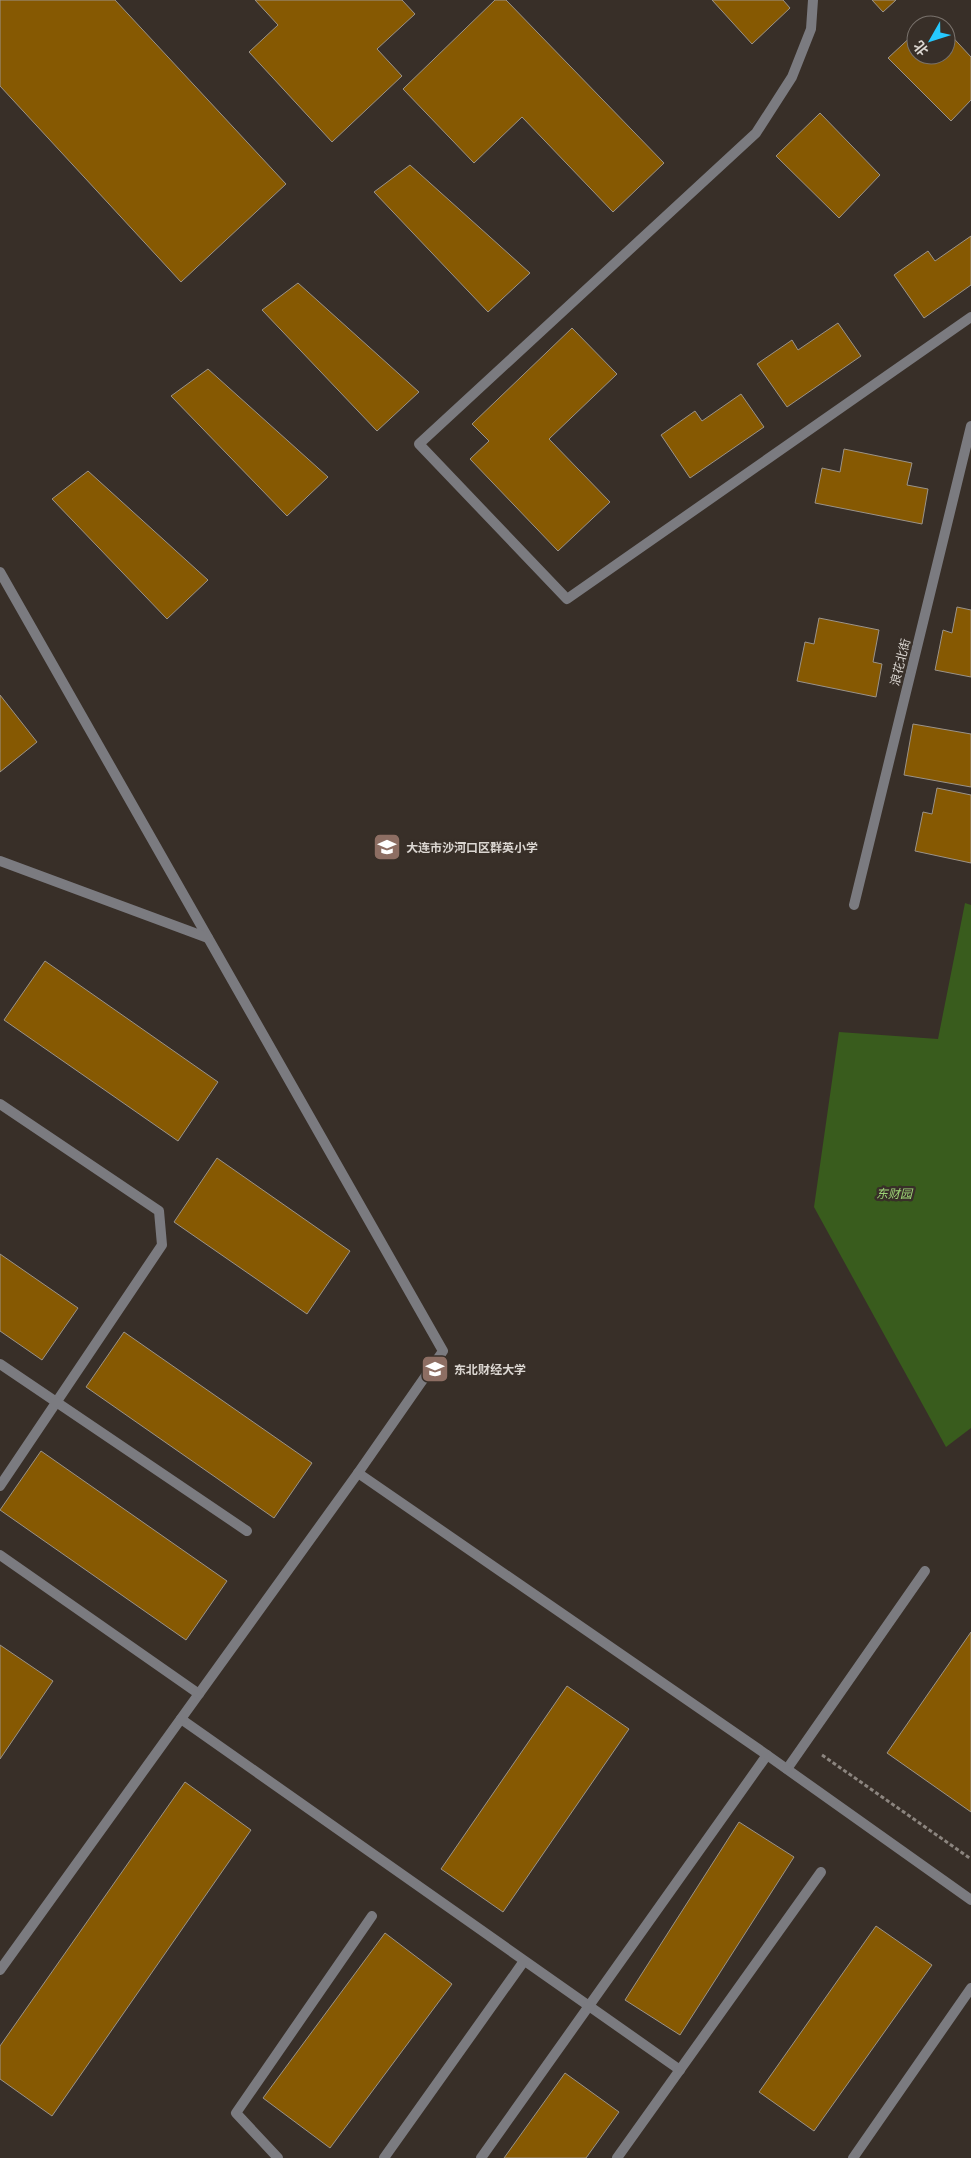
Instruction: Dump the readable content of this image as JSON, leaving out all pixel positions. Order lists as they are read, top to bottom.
{
  "streets": {
    "street": ["浪花北街"]
  },
  "parks": ["东财园"],
  "places": {
    "school or university": ["大连市沙河口区群英小学", "东北财经大学"]
  },
  "north": "bottom left"
}
